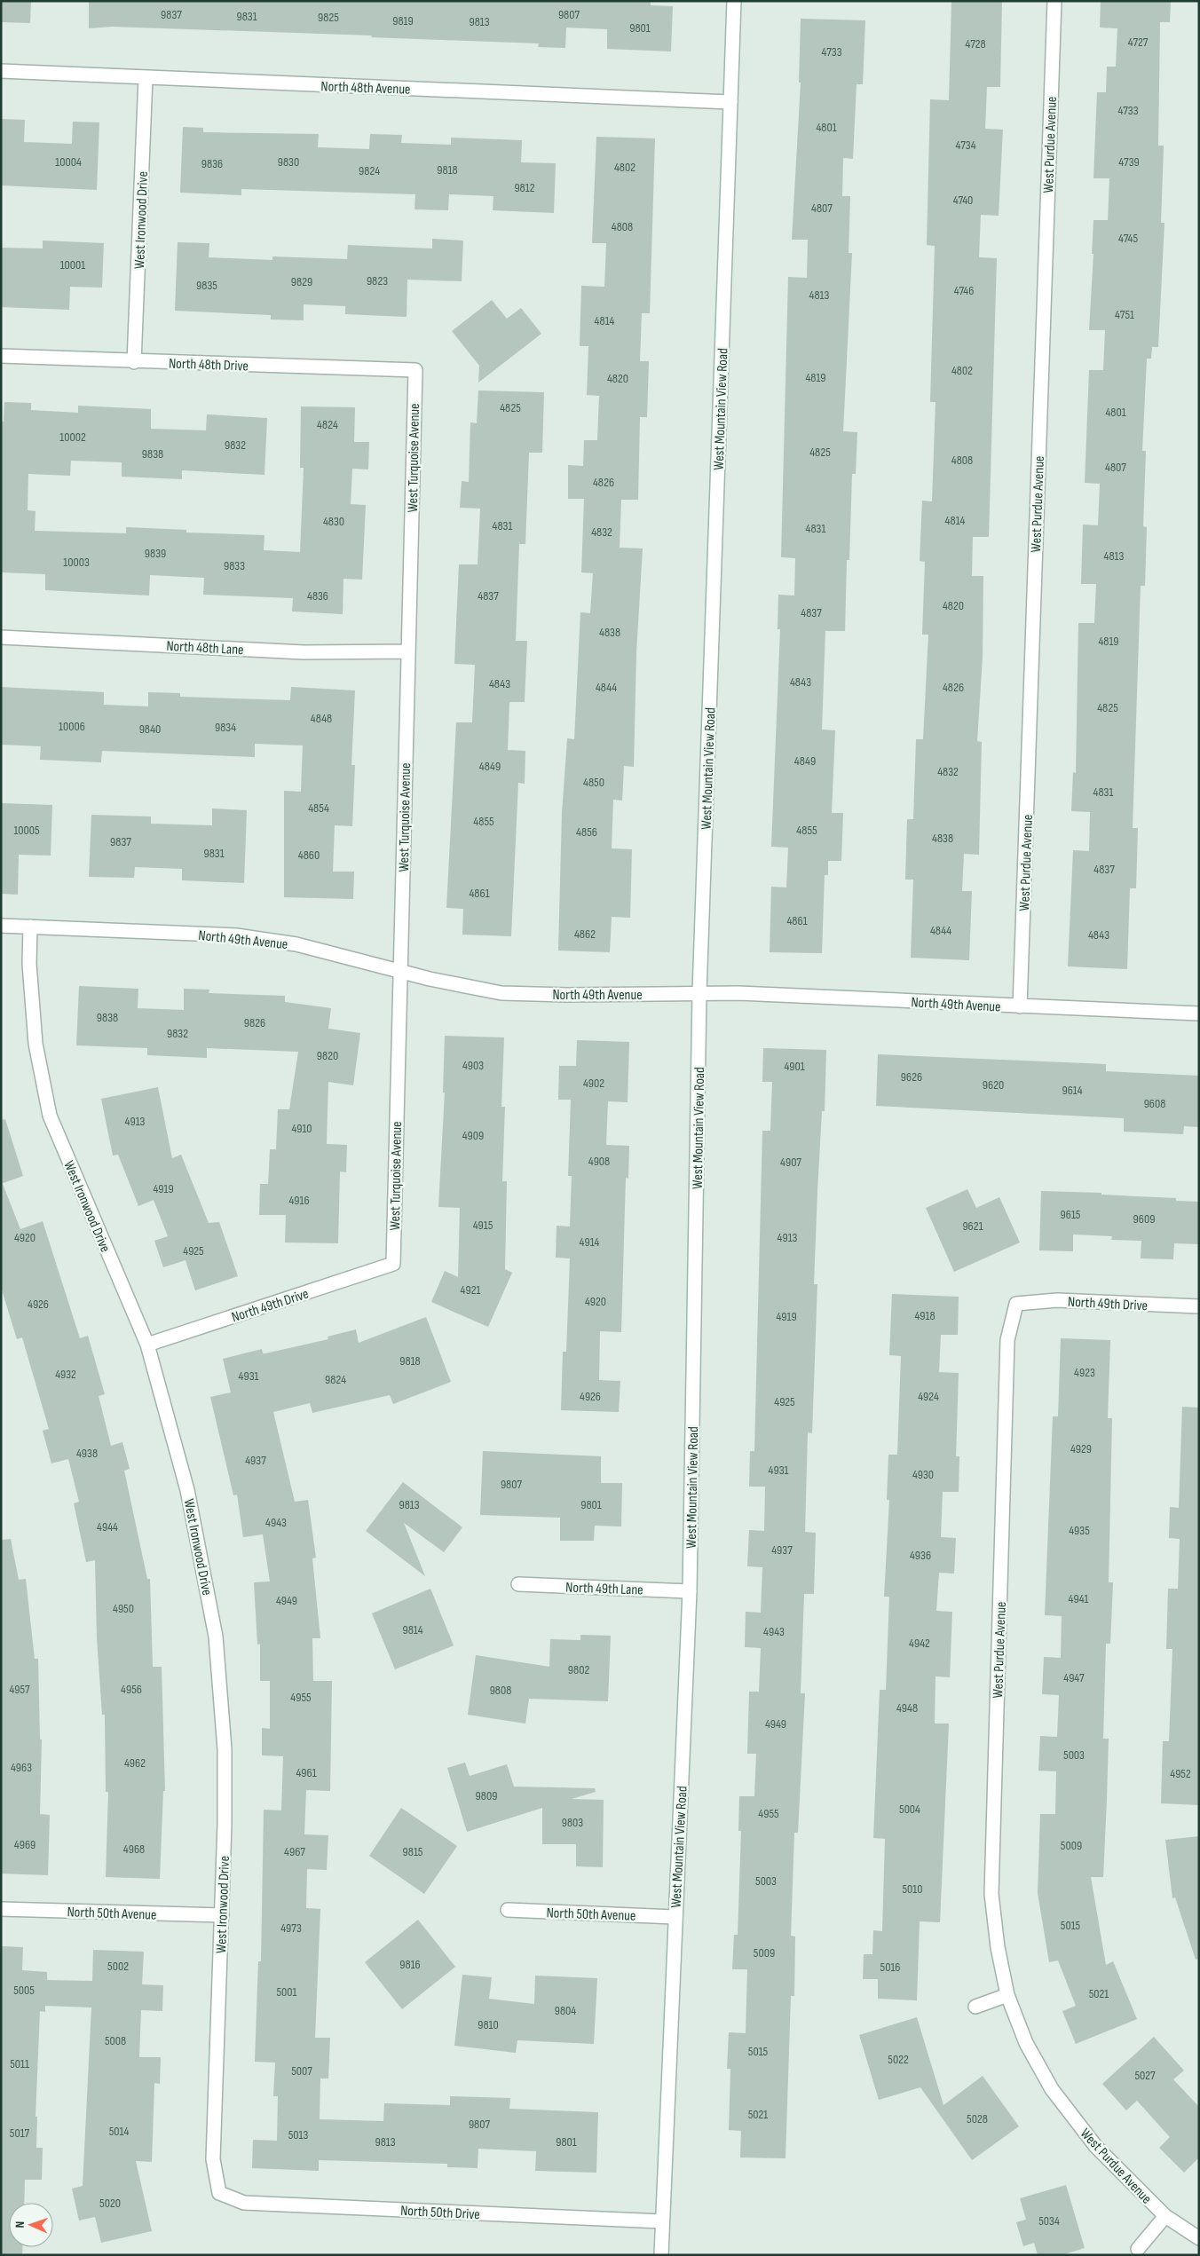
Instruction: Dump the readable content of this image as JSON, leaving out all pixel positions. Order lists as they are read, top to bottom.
{
  "streets": {
    "street": [
      "North 48th Avenue",
      "West Purdue Avenue",
      "West Ironwood Drive",
      "North 48th Drive",
      "West Mountain View Road",
      "West Turquoise Avenue",
      "North 48th Lane",
      "North 49th Avenue",
      "North 49th Drive",
      "North 49th Lane",
      "North 50th Avenue",
      "North 50th Drive"
    ]
  },
  "crossings": [
    ["North 48th Avenue", "West Ironwood Drive"],
    ["North 48th Avenue", "West Mountain View Road"],
    ["West Purdue Avenue", "North 49th Avenue"],
    ["West Purdue Avenue", "North 49th Drive"],
    ["West Ironwood Drive", "North 48th Drive"],
    ["West Ironwood Drive", "North 49th Avenue"],
    ["West Ironwood Drive", "North 49th Drive"],
    ["West Ironwood Drive", "North 50th Avenue"],
    ["West Ironwood Drive", "North 50th Drive"],
    ["North 48th Drive", "West Turquoise Avenue"],
    ["West Mountain View Road", "North 49th Avenue"],
    ["West Mountain View Road", "North 49th Lane"],
    ["West Mountain View Road", "North 50th Avenue"],
    ["West Mountain View Road", "North 50th Drive"],
    ["West Turquoise Avenue", "North 48th Lane"],
    ["West Turquoise Avenue", "North 49th Avenue"],
    ["West Turquoise Avenue", "North 49th Drive"]
  ],
  "house_numbers": [
    "9837",
    "9807",
    "9831",
    "9825",
    "9819",
    "9813",
    "9801",
    "4727",
    "4728",
    "4733",
    "4733",
    "4801",
    "4734",
    "10004",
    "9830",
    "4739",
    "9836",
    "4802",
    "9818",
    "9824",
    "9812",
    "4740",
    "4807",
    "4808",
    "4745",
    "10001",
    "9823",
    "9829",
    "9835",
    "4746",
    "4813",
    "4751",
    "4814",
    "4802",
    "4819",
    "4820",
    "4825",
    "4801",
    "4824",
    "10002",
    "9832",
    "4825",
    "9838",
    "4808",
    "4807",
    "4826",
    "4814",
    "4830",
    "4831",
    "4831",
    "4832",
    "9839",
    "4813",
    "10003",
    "9833",
    "4836",
    "4837",
    "4820",
    "4837",
    "4838",
    "4819",
    "4843",
    "4843",
    "4844",
    "4826",
    "4825",
    "4848",
    "10006",
    "9834",
    "9840",
    "4849",
    "4849",
    "4832",
    "4850",
    "4831",
    "4854",
    "4855",
    "10005",
    "4855",
    "4856",
    "4838",
    "9837",
    "9831",
    "4860",
    "4837",
    "4861",
    "4861",
    "4844",
    "4862",
    "4843",
    "9838",
    "9826",
    "9832",
    "9820",
    "4903",
    "4901",
    "9626",
    "4902",
    "9620",
    "9614",
    "9608",
    "4913",
    "4910",
    "4909",
    "4908",
    "4907",
    "4919",
    "4916",
    "9615",
    "9609",
    "4915",
    "9621",
    "4920",
    "4913",
    "4914",
    "4925",
    "4921",
    "4920",
    "4926",
    "4918",
    "4919",
    "9818",
    "4923",
    "4932",
    "4931",
    "9824",
    "4926",
    "4924",
    "4925",
    "4929",
    "4938",
    "4937",
    "4931",
    "4930",
    "9807",
    "9813",
    "9801",
    "4943",
    "4944",
    "4935",
    "4937",
    "4936",
    "4941",
    "4949",
    "4950",
    "9814",
    "4943",
    "4942",
    "9802",
    "4947",
    "4957",
    "4956",
    "9808",
    "4955",
    "4948",
    "4949",
    "5003",
    "4962",
    "4963",
    "4961",
    "4952",
    "9809",
    "5004",
    "4955",
    "9803",
    "4969",
    "5009",
    "4968",
    "4967",
    "9815",
    "5003",
    "5010",
    "5015",
    "4973",
    "5009",
    "9816",
    "5002",
    "5016",
    "5005",
    "5001",
    "5021",
    "9804",
    "9810",
    "5008",
    "5015",
    "5022",
    "5011",
    "5007",
    "5027",
    "5021",
    "5028",
    "9807",
    "5014",
    "5017",
    "5013",
    "9813",
    "9801",
    "5020",
    "5034"
  ],
  "north": "left"
}
